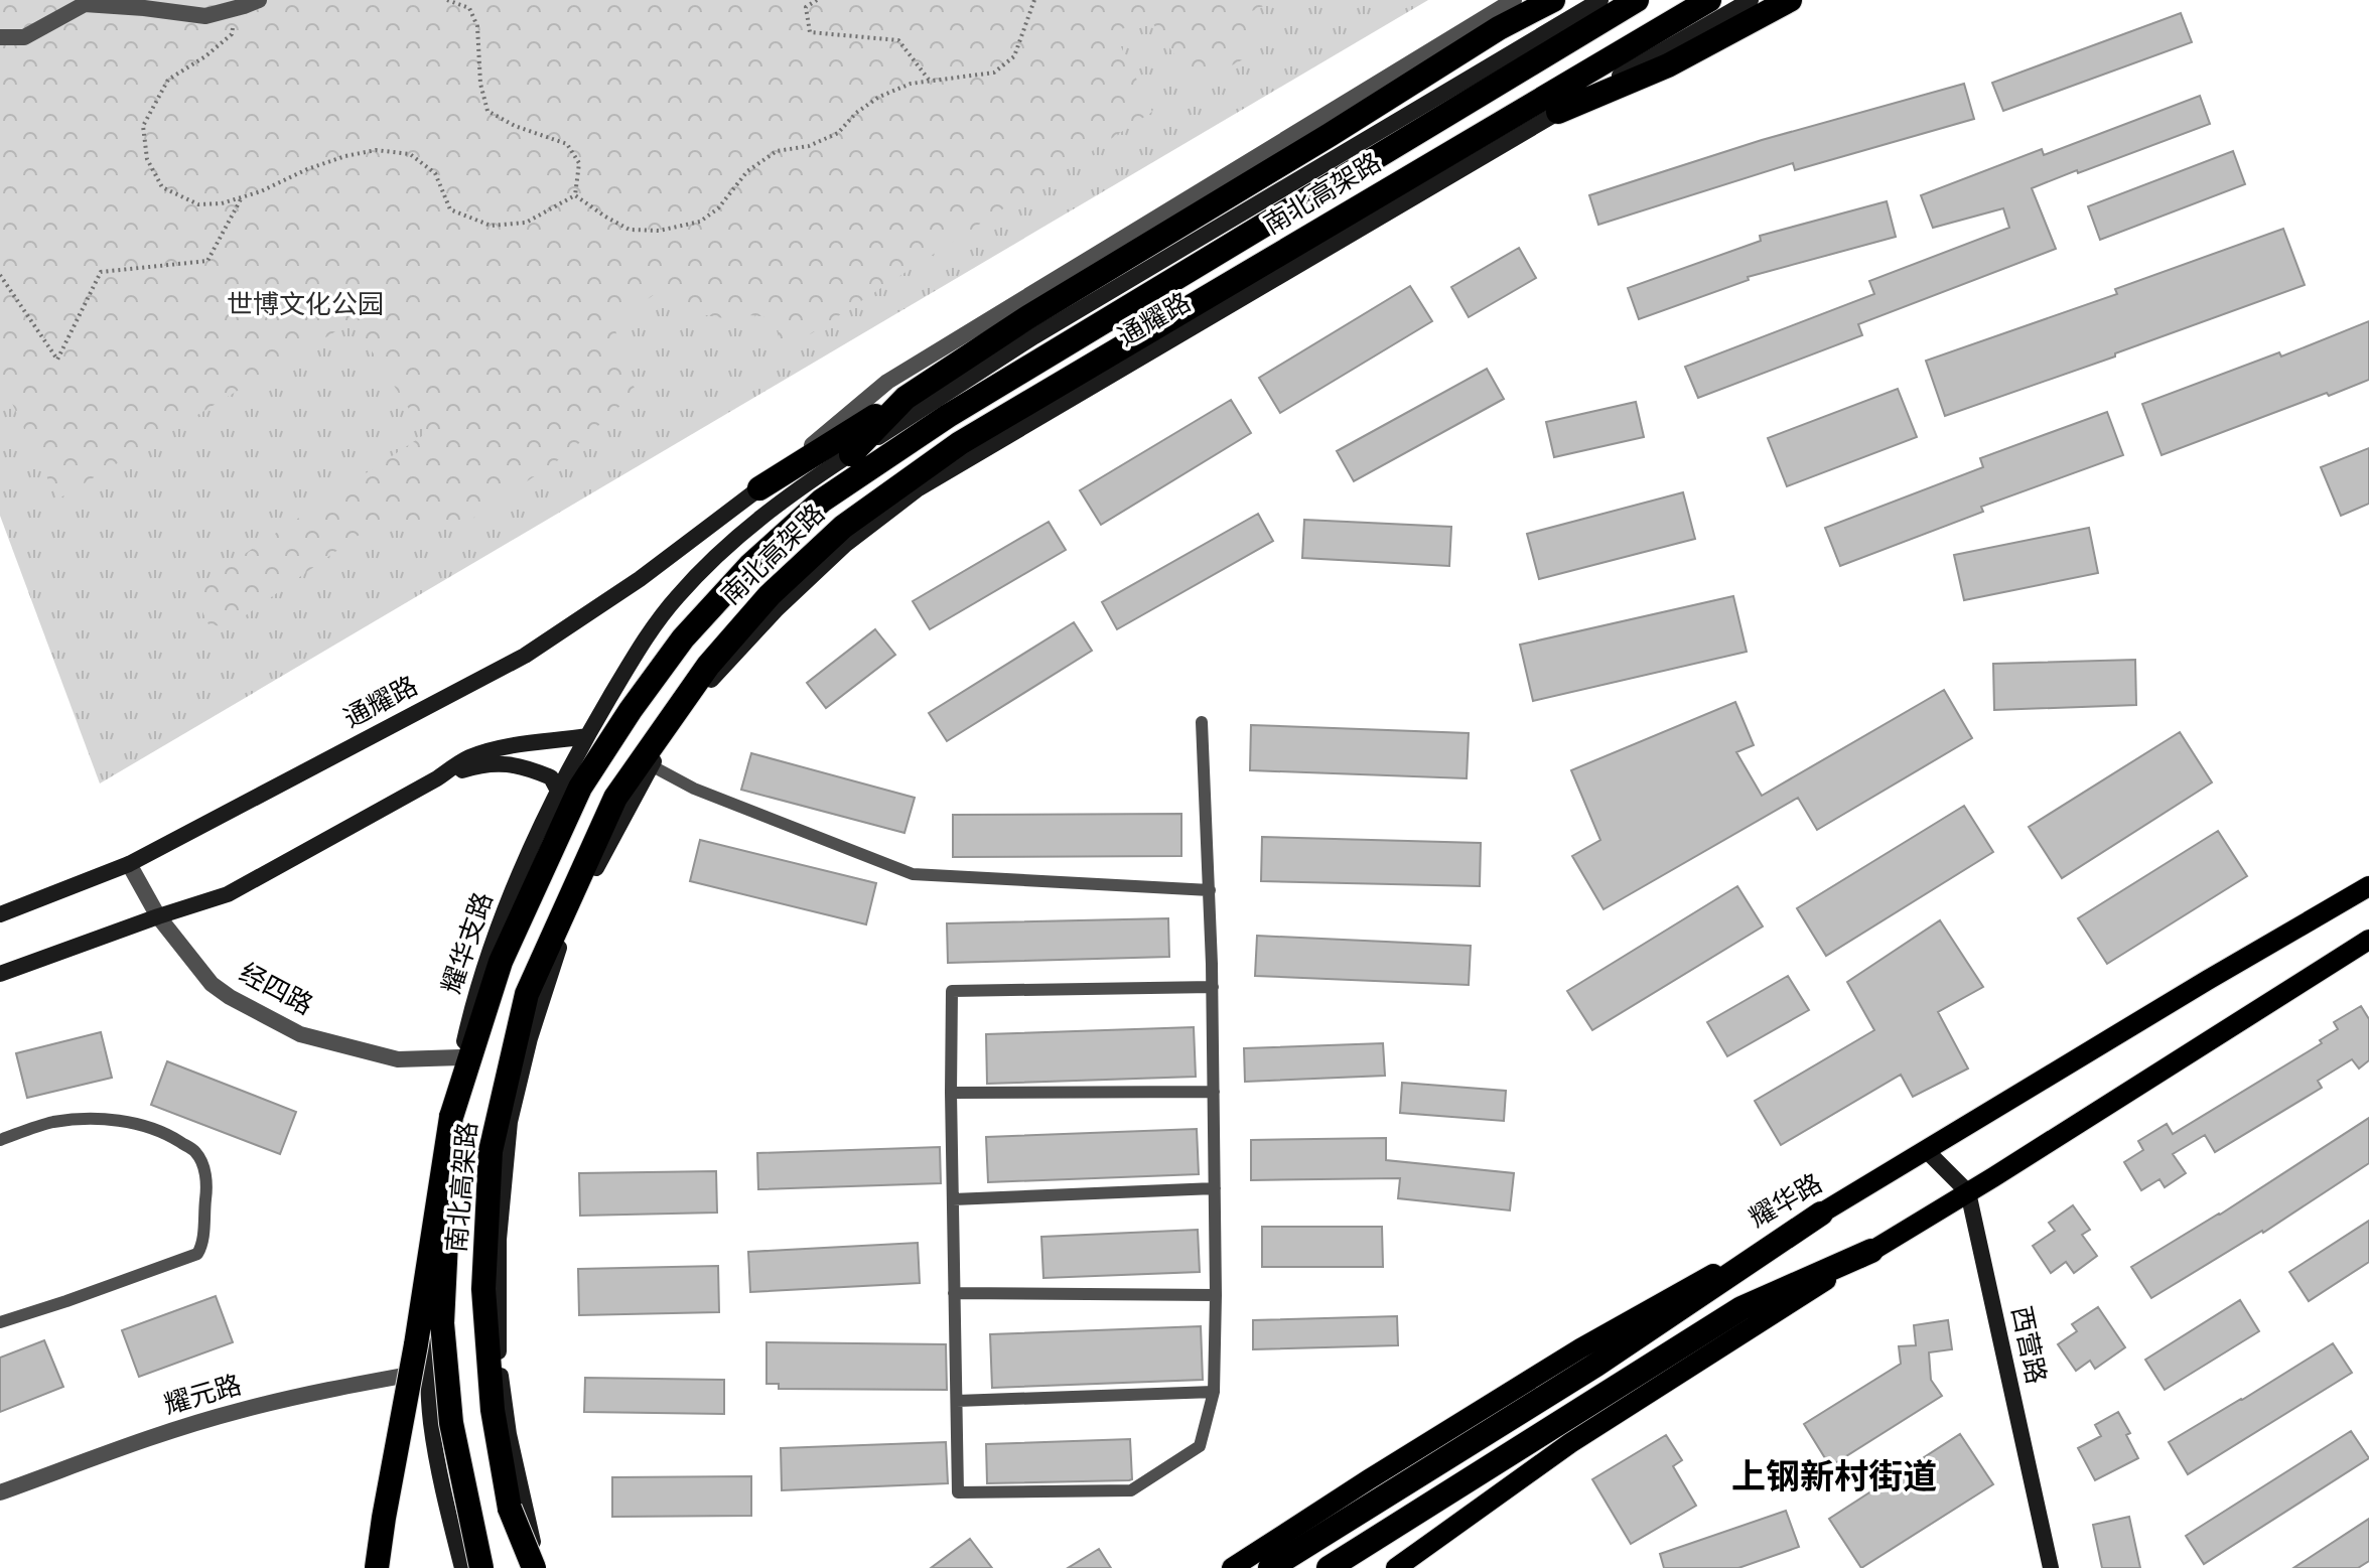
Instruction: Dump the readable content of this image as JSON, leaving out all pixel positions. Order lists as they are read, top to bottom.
{
  "streets": {
    "highway": ["南北高架路"],
    "main road": ["耀华路"],
    "street": [
      "通耀路",
      "耀华支路",
      "经四路",
      "西营路",
      "耀元路"
    ]
  },
  "crossings": [
    ["通耀路", "耀华支路"],
    ["通耀路", "经四路"],
    ["耀华支路", "经四路"],
    ["耀华支路", "耀元路"]
  ],
  "districts": ["上钢新村街道"],
  "parks": ["世博文化公园"]
}
